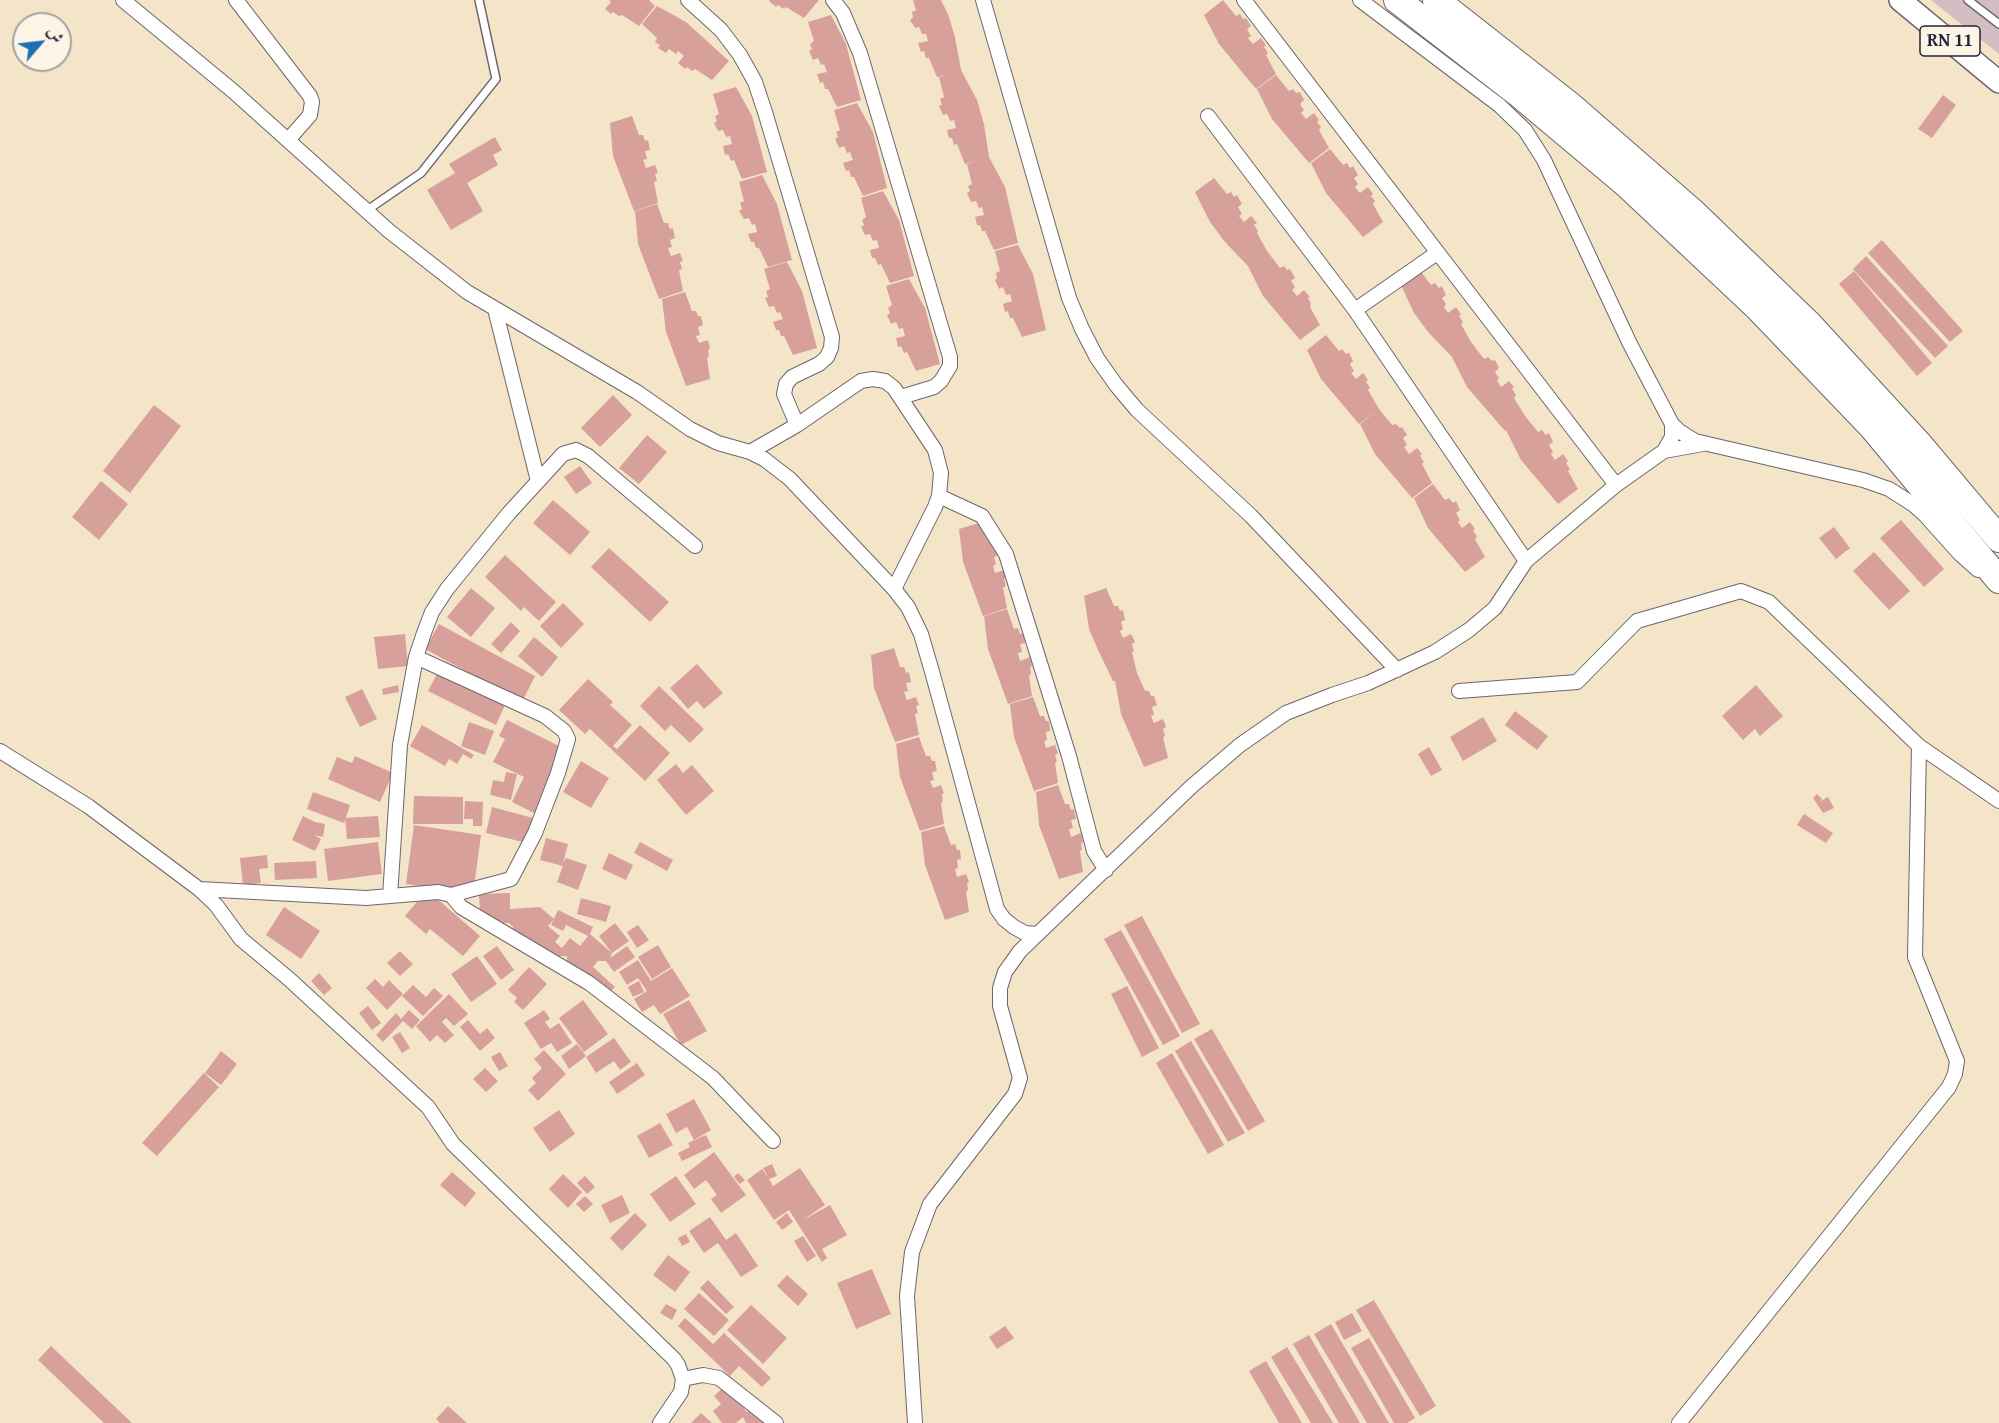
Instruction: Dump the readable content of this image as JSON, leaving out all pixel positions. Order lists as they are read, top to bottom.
{
  "streets": {
    "main road": ["RN 11"]
  },
  "north": "top right"
}
